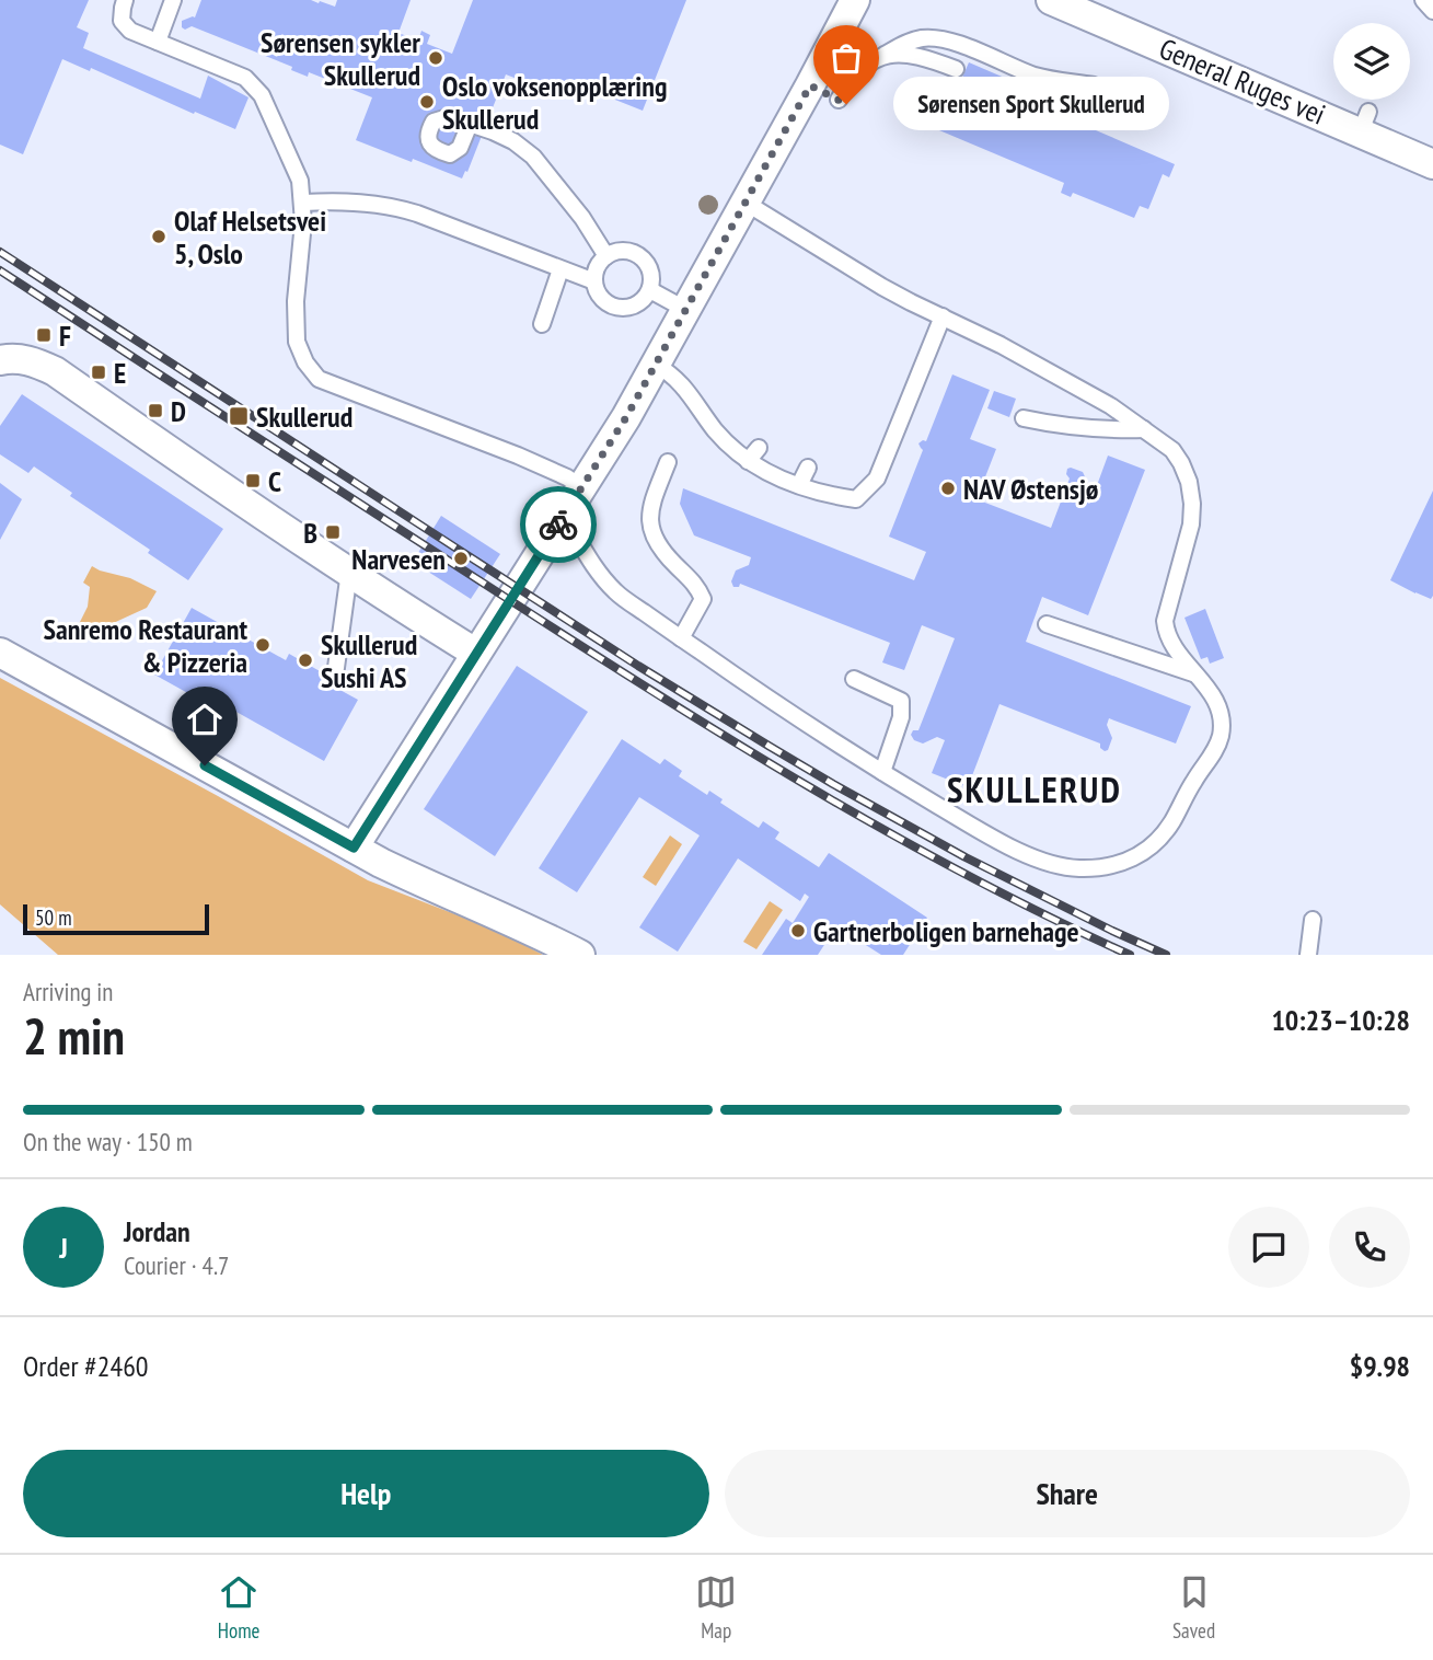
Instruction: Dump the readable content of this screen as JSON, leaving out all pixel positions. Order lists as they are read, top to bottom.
{
  "streets": {
    "street": ["General Ruges vei"]
  },
  "districts": ["SKULLERUD"],
  "places": {
    "other": [
      "Sørensen sykler Skullerud",
      "Oslo voksenopplæring Skullerud",
      "Sørensen Sport Skullerud",
      "Olaf Helsetsvei 5, Oslo",
      "NAV Østensjø",
      "Narvesen",
      "Sanremo Restaurant & Pizzeria",
      "Skullerud Sushi AS",
      "Gartnerboligen barnehage"
    ],
    "transit": [
      "F",
      "E",
      "D",
      "Skullerud",
      "C",
      "B"
    ]
  },
  "scale_bar": "50 m",
  "page": {
    "bubble": "Sørensen Sport Skullerud",
    "scale": "50 m",
    "heading": ["2 min", "Arriving in", "10:23–10:28"],
    "panel": [
      "Jordan",
      "Courier · 4.7",
      "Order #2460",
      "$9.98"
    ],
    "bar": "On the way · 150 m",
    "round": "J",
    "buttons": ["Help", "Share"],
    "tabs": ["Home", "Map", "Saved"]
  }
}
